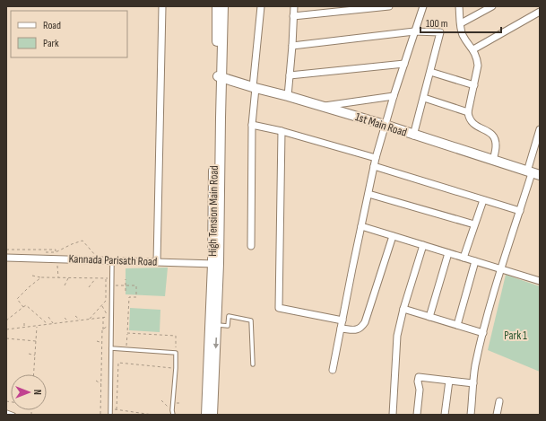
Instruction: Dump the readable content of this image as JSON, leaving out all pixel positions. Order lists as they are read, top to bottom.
{
  "streets": {
    "main road": ["1st Main Road", "High Tension Main Road"],
    "street": ["Kannada Parisath Road"]
  },
  "crossings": [
    ["High Tension Main Road", "Kannada Parisath Road"]
  ],
  "parks": ["Park 1"],
  "legend": ["Road", "Park"],
  "scale_bar": "100 m",
  "north": "right"
}
